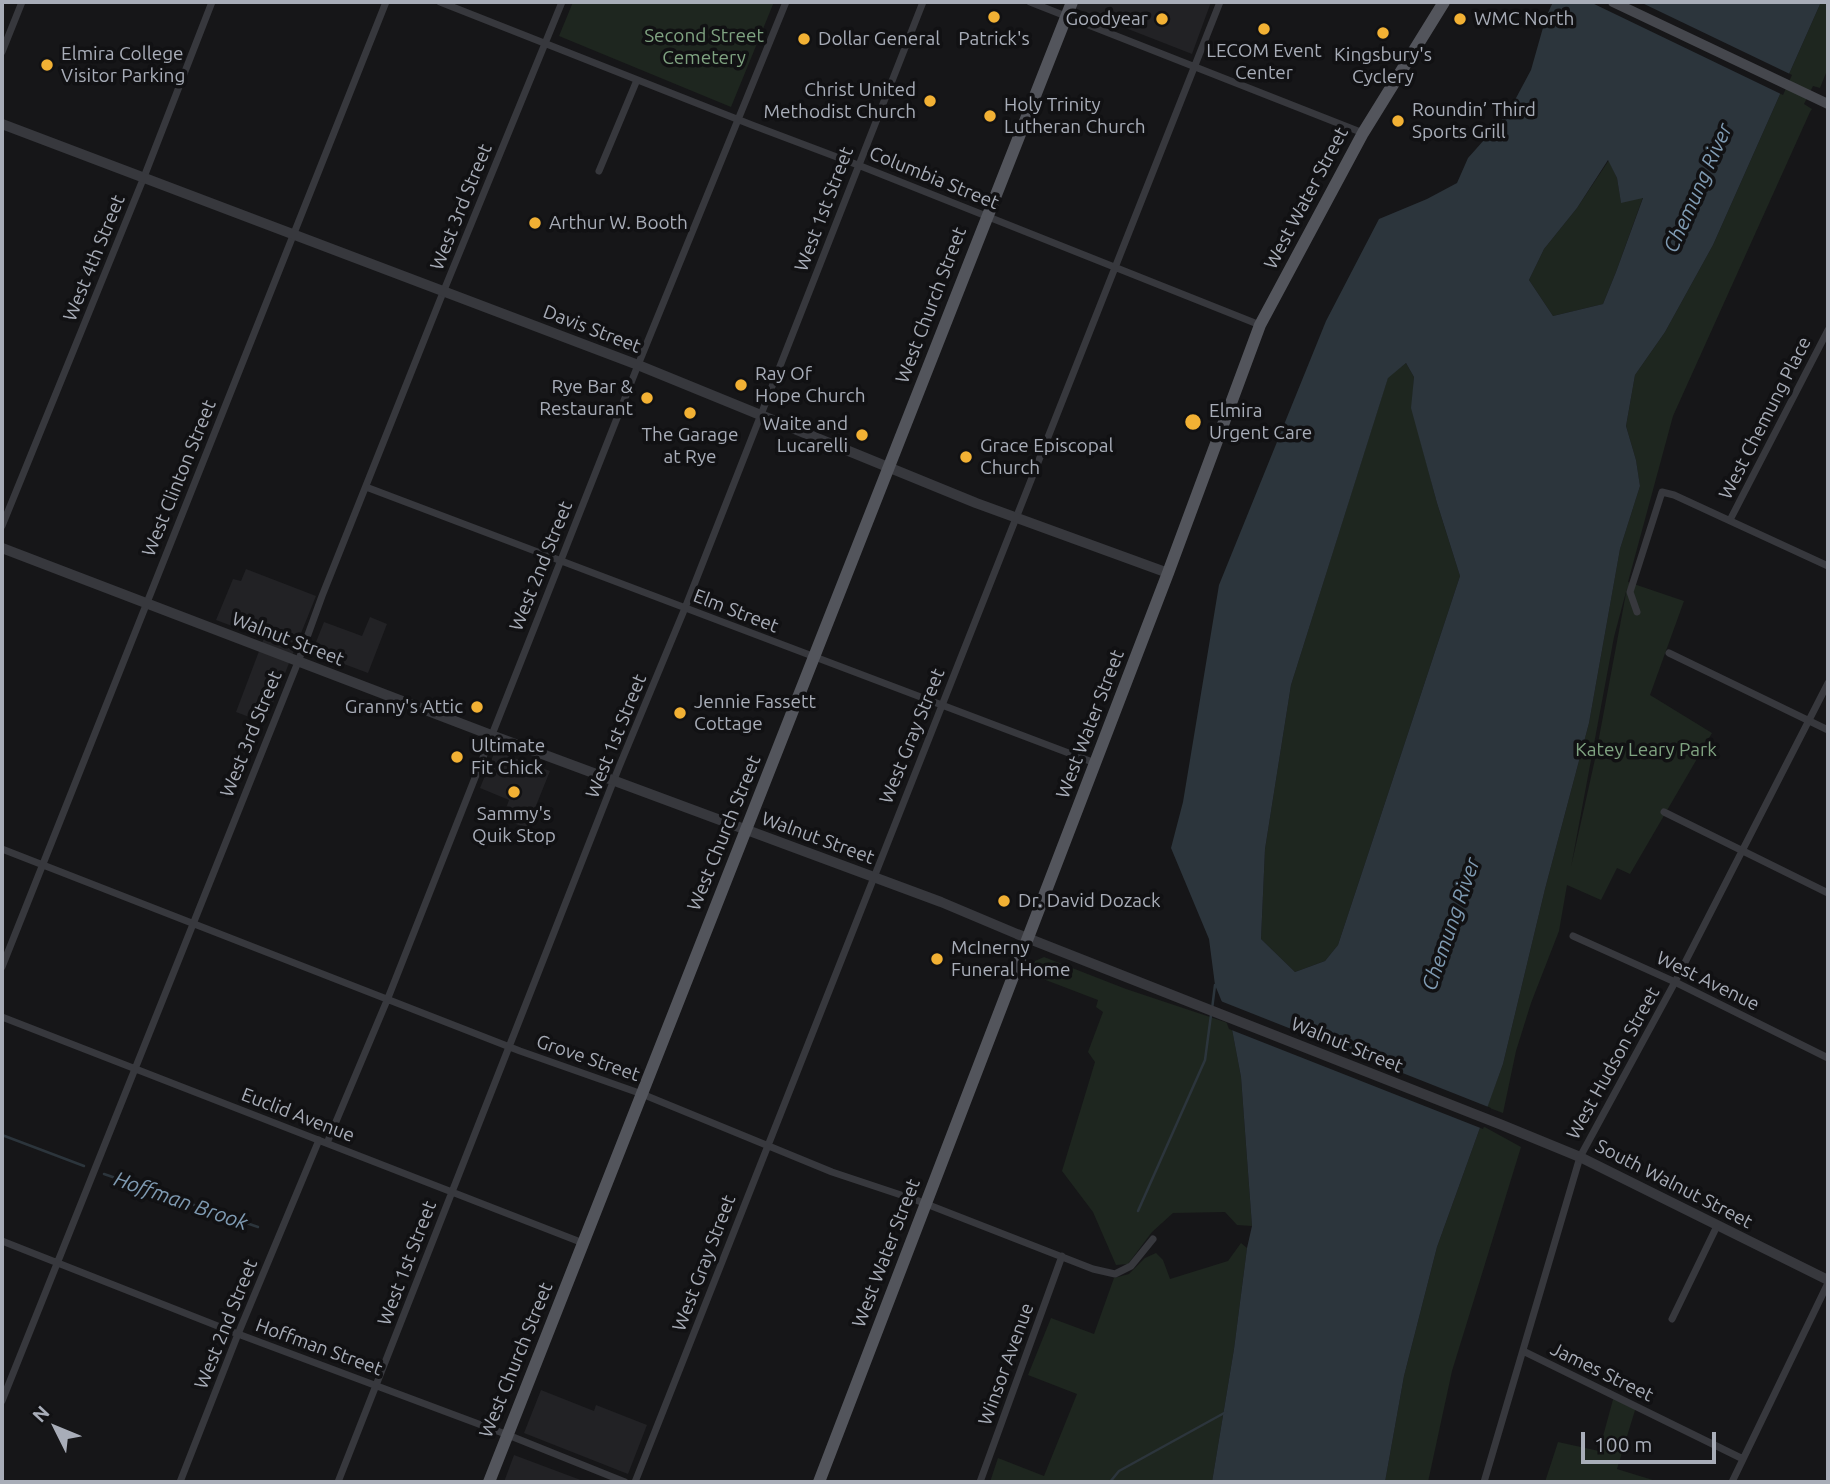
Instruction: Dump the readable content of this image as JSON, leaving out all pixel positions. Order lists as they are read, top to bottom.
{
  "streets": {
    "main road": ["West Water Street", "West Church Street"],
    "street": [
      "Columbia Street",
      "West 3rd Street",
      "West 1st Street",
      "West 4th Street",
      "Davis Street",
      "West Chemung Place",
      "West Clinton Street",
      "West 2nd Street",
      "Elm Street",
      "Walnut Street",
      "West Gray Street",
      "West Avenue",
      "Grove Street",
      "West Hudson Street",
      "Euclid Avenue",
      "South Walnut Street",
      "Hoffman Street",
      "Winsor Avenue",
      "James Street"
    ]
  },
  "crossings": [
    ["Columbia Street", "West Water Street"],
    ["Columbia Street", "West 3rd Street"],
    ["Columbia Street", "West 1st Street"],
    ["Columbia Street", "West Church Street"],
    ["Columbia Street", "West 2nd Street"],
    ["Columbia Street", "West Gray Street"],
    ["West Water Street", "Davis Street"],
    ["West Water Street", "Elm Street"],
    ["West Water Street", "Walnut Street"],
    ["West Water Street", "Grove Street"],
    ["West 3rd Street", "Davis Street"],
    ["West 3rd Street", "Elm Street"],
    ["West 3rd Street", "Walnut Street"],
    ["West 3rd Street", "Grove Street"],
    ["West 3rd Street", "Euclid Avenue"],
    ["West 3rd Street", "Hoffman Street"],
    ["West 1st Street", "Davis Street"],
    ["West 1st Street", "Elm Street"],
    ["West 1st Street", "Walnut Street"],
    ["West 1st Street", "Grove Street"],
    ["West 1st Street", "Euclid Avenue"],
    ["West 1st Street", "Hoffman Street"],
    ["West 4th Street", "Davis Street"],
    ["West Church Street", "Davis Street"],
    ["West Church Street", "Elm Street"],
    ["West Church Street", "Walnut Street"],
    ["West Church Street", "Grove Street"],
    ["West Church Street", "Euclid Avenue"],
    ["West Church Street", "Hoffman Street"],
    ["Davis Street", "West Clinton Street"],
    ["Davis Street", "West 2nd Street"],
    ["Davis Street", "West Gray Street"],
    ["West Clinton Street", "Walnut Street"],
    ["West Clinton Street", "Grove Street"],
    ["West 2nd Street", "Elm Street"],
    ["West 2nd Street", "Walnut Street"],
    ["West 2nd Street", "Grove Street"],
    ["West 2nd Street", "Euclid Avenue"],
    ["West 2nd Street", "Hoffman Street"],
    ["Elm Street", "West Gray Street"],
    ["Walnut Street", "West Gray Street"],
    ["Walnut Street", "South Walnut Street"],
    ["West Gray Street", "Grove Street"],
    ["West Avenue", "West Hudson Street"],
    ["Grove Street", "Winsor Avenue"],
    ["West Hudson Street", "South Walnut Street"],
    ["West Hudson Street", "James Street"]
  ],
  "water": ["Chemung River", "Hoffman Brook"],
  "parks": ["Second Street Cemetery", "Katey Leary Park"],
  "places": [
    "Patrick's",
    "Goodyear",
    "WMC North",
    "LECOM Event Center",
    "Kingsbury's Cyclery",
    "Dollar General",
    "Elmira College Visitor Parking",
    "Christ United Methodist Church",
    "Holy Trinity Lutheran Church",
    "Roundin’ Third Sports Grill",
    "Arthur W. Booth",
    "Ray Of Hope Church",
    "Rye Bar & Restaurant",
    "The Garage at Rye",
    "Elmira Urgent Care",
    "Waite and Lucarelli",
    "Grace Episcopal Church",
    "Granny's Attic",
    "Jennie Fassett Cottage",
    "Ultimate Fit Chick",
    "Sammy's Quik Stop",
    "Dr. David Dozack",
    "McInerny Funeral Home"
  ],
  "scale_bar": "100 m",
  "north": "top left"
}
